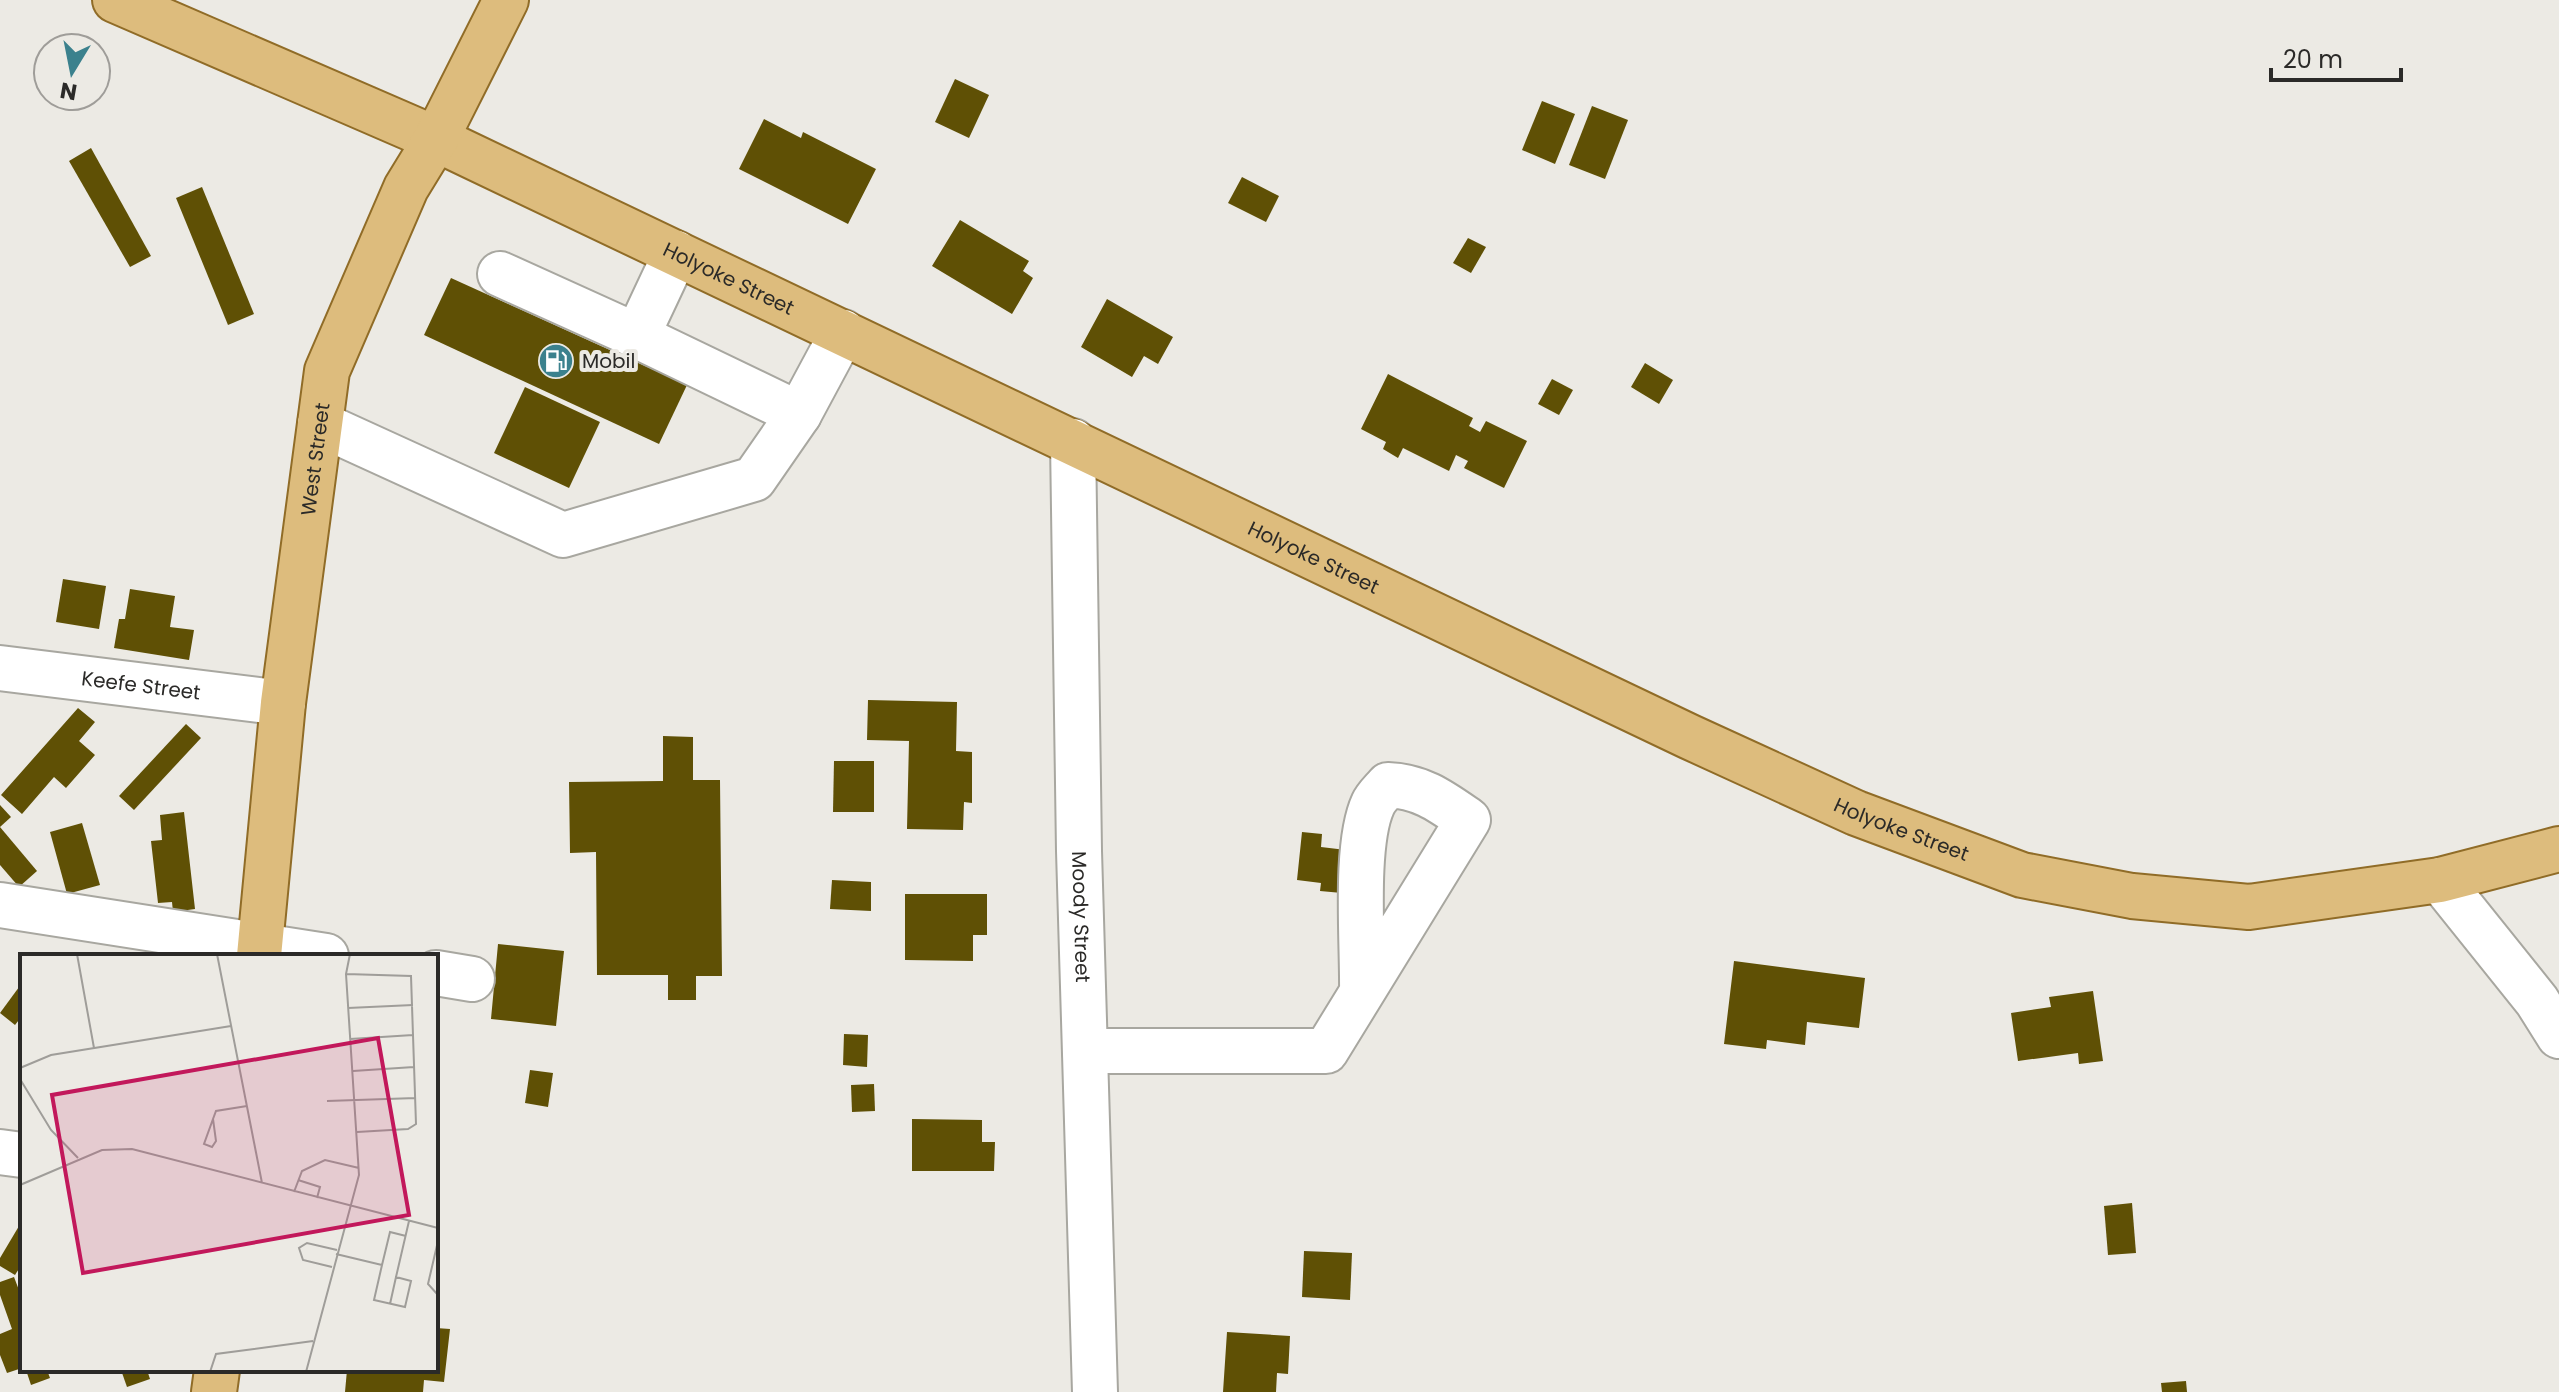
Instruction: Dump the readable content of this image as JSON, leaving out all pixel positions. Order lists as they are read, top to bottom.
{
  "streets": {
    "main road": ["Holyoke Street", "West Street"],
    "street": ["Keefe Street", "Moody Street"]
  },
  "crossings": [
    ["Holyoke Street", "West Street"],
    ["Holyoke Street", "Moody Street"],
    ["West Street", "Keefe Street"]
  ],
  "places": {
    "fuel station": ["Mobil"]
  },
  "scale_bar": "20 m",
  "north": "bottom"
}
